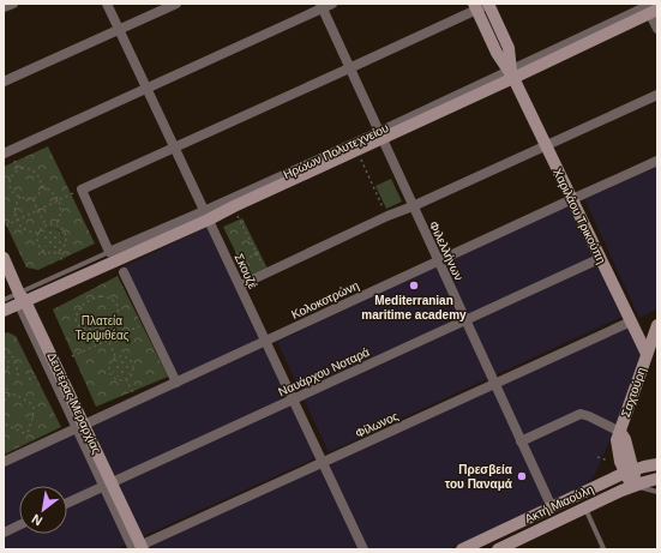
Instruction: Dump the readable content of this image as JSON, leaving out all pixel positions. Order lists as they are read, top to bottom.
{
  "streets": {
    "main road": [
      "Ηρώων Πολυτεχνείου",
      "Χαριλάου Τρικούπη",
      "Σαχτούρη",
      "Δευτέρας Μεραρχίας",
      "Ακτή Μιαούλη"
    ],
    "street": [
      "Φιλελλήνων",
      "Σκουζέ",
      "Κολοκοτρώνη",
      "Ναυάρχου Νοταρά",
      "Φίλωνος"
    ]
  },
  "crossings": [
    ["Ηρώων Πολυτεχνείου", "Χαριλάου Τρικούπη"],
    ["Ηρώων Πολυτεχνείου", "Φιλελλήνων"],
    ["Ηρώων Πολυτεχνείου", "Σκουζέ"],
    ["Χαριλάου Τρικούπη", "Κολοκοτρώνη"],
    ["Χαριλάου Τρικούπη", "Ναυάρχου Νοταρά"],
    ["Χαριλάου Τρικούπη", "Σαχτούρη"],
    ["Χαριλάου Τρικούπη", "Φίλωνος"],
    ["Φιλελλήνων", "Κολοκοτρώνη"],
    ["Φιλελλήνων", "Ναυάρχου Νοταρά"],
    ["Φιλελλήνων", "Φίλωνος"],
    ["Φιλελλήνων", "Ακτή Μιαούλη"],
    ["Σκουζέ", "Κολοκοτρώνη"],
    ["Σκουζέ", "Ναυάρχου Νοταρά"],
    ["Σκουζέ", "Φίλωνος"],
    ["Κολοκοτρώνη", "Δευτέρας Μεραρχίας"],
    ["Ναυάρχου Νοταρά", "Δευτέρας Μεραρχίας"],
    ["Σαχτούρη", "Ακτή Μιαούλη"],
    ["Δευτέρας Μεραρχίας", "Φίλωνος"]
  ],
  "parks": ["Πλατεία Τερψιθέας"],
  "places": ["Mediterranian maritime academy", "Πρεσβεία του Παναμά"],
  "north": "bottom left"
}
